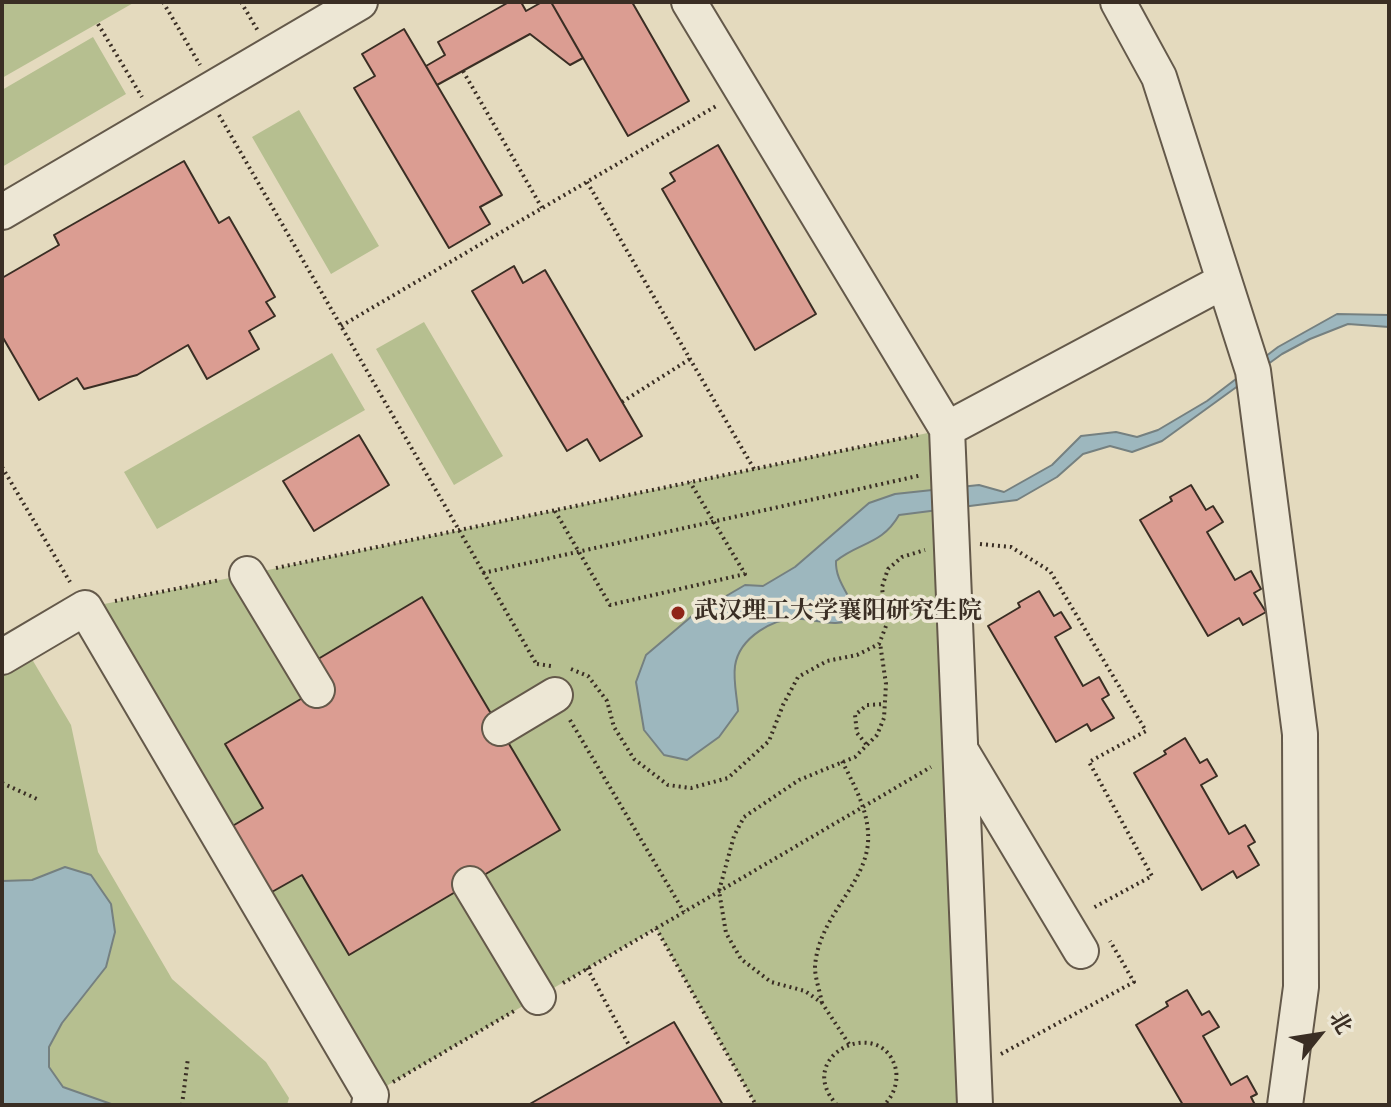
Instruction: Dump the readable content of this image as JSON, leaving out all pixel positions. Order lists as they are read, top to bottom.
{
  "places": ["武汉理工大学襄阳研究生院"],
  "north": "top right"
}
